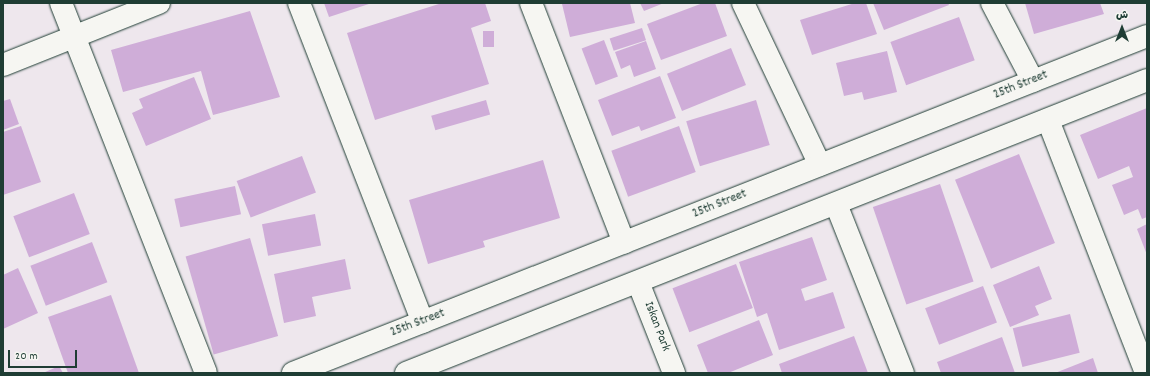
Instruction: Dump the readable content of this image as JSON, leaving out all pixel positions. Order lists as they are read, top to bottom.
{
  "streets": {
    "street": ["25th Street", "Iskan Park"]
  },
  "scale_bar": "20 m",
  "north": "top"
}
